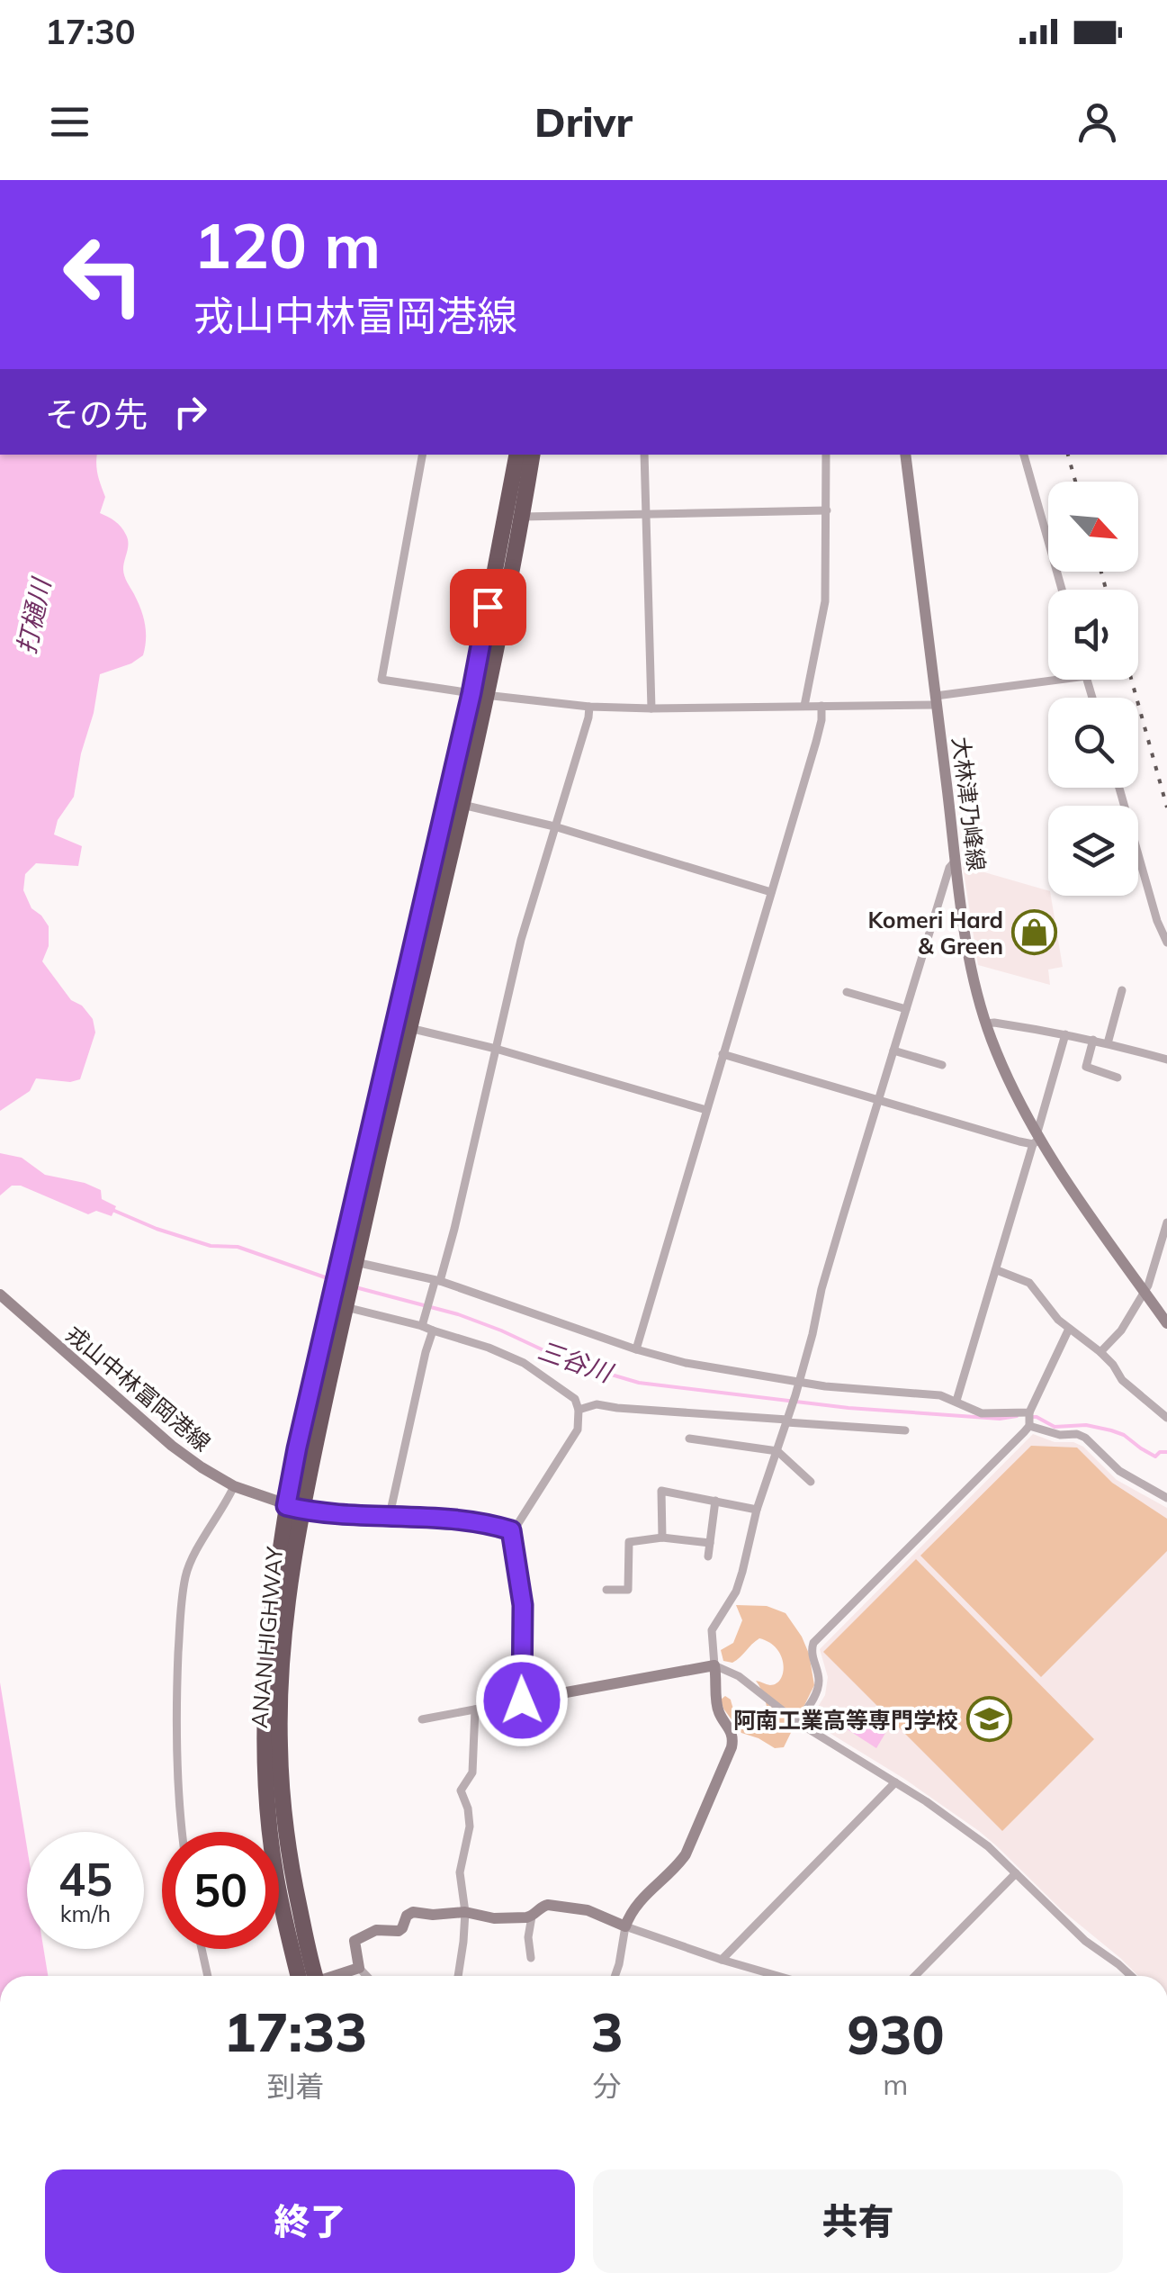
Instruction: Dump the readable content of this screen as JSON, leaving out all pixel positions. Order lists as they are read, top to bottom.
{
  "streets": {
    "highway": ["ANAN HIGHWAY"],
    "main road": ["大林津乃峰線", "戎山中林富岡港線"]
  },
  "crossings": [
    ["戎山中林富岡港線", "ANAN HIGHWAY"]
  ],
  "water": ["打樋川", "三谷川"],
  "places": {
    "shop": ["Komeri Hard & Green"],
    "school or university": ["阿南工業高等専門学校"]
  },
  "north": "bottom right",
  "page": {
    "status": "17:30",
    "header": "Drivr",
    "turn": ["120 m", "戎山中林富岡港線"],
    "then": "その先",
    "speed": "45 km/h",
    "limit": "50",
    "eta": [
      "17:33",
      "到着",
      "3",
      "分",
      "930",
      "m"
    ],
    "buttons": ["終了", "共有"]
  }
}
